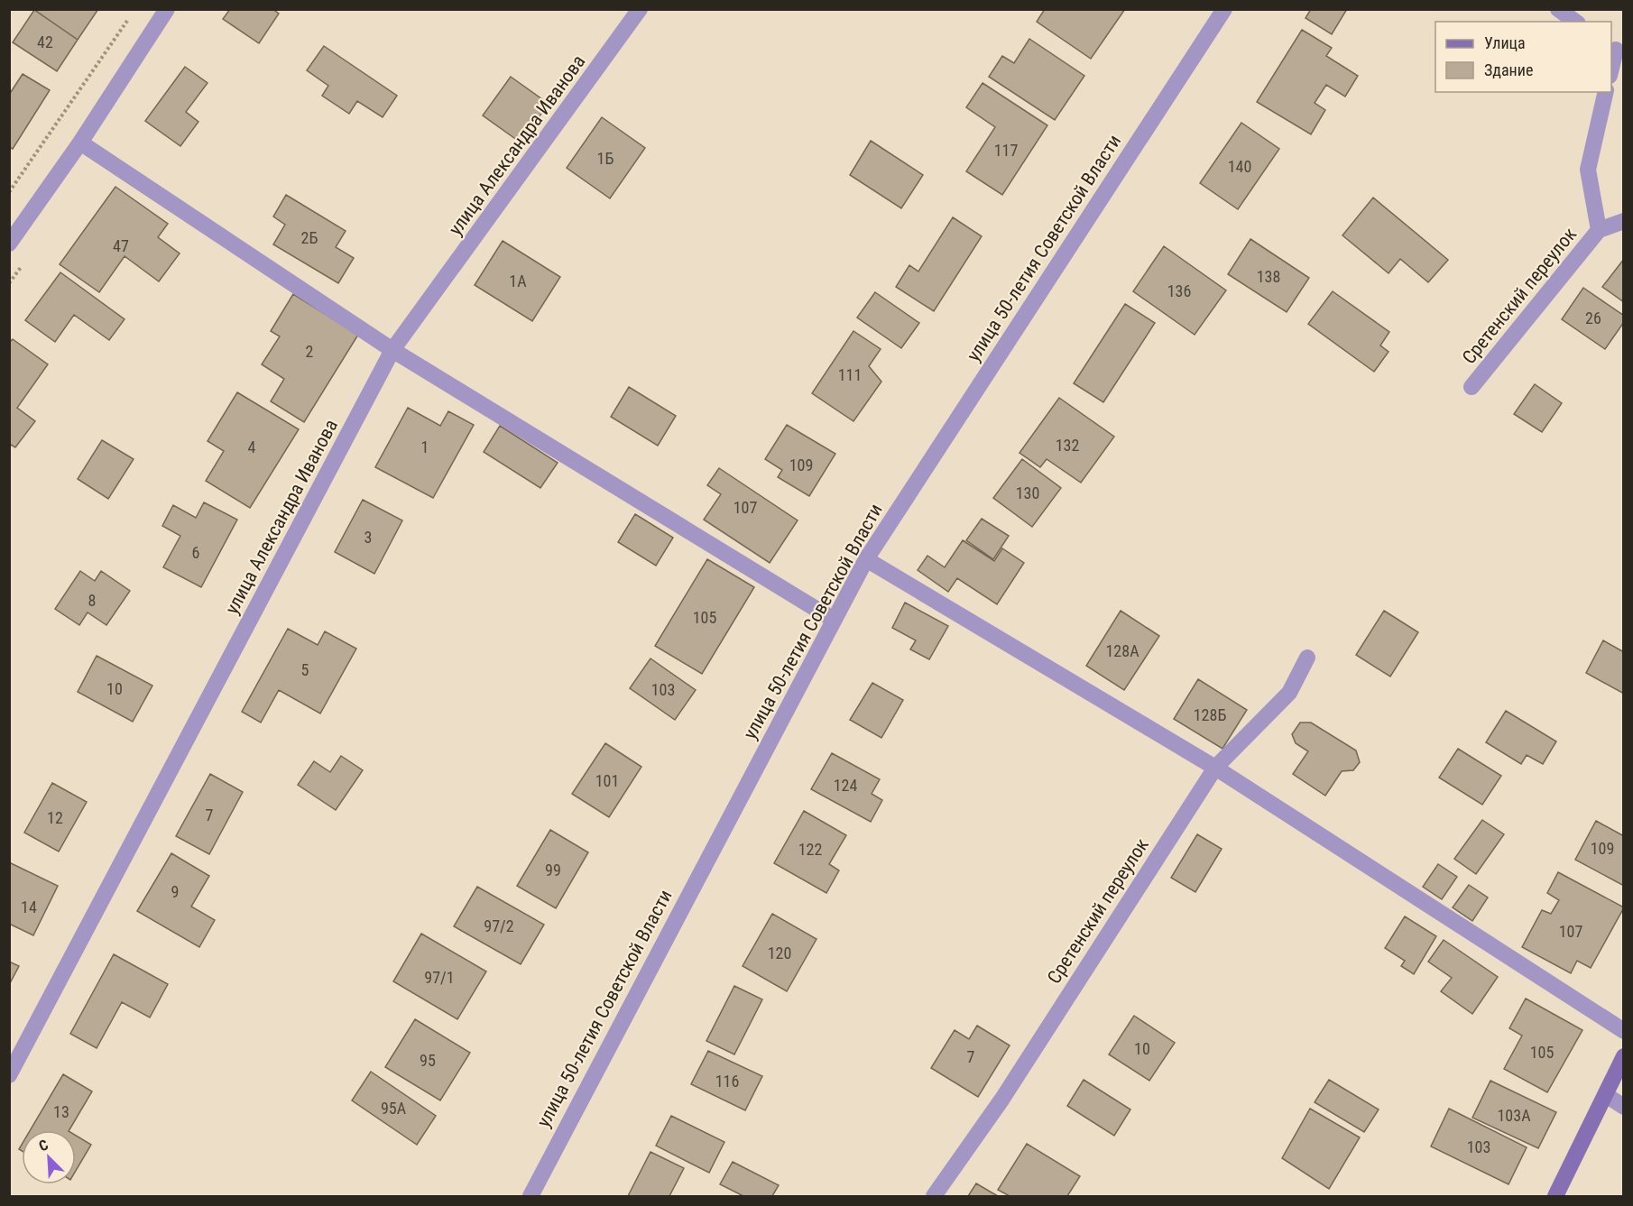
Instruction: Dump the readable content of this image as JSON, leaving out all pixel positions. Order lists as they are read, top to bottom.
{
  "streets": {
    "street": ["улица Александра Иванова", "улица 50-летия Советской Власти", "Сретенский переулок"]
  },
  "house_numbers": [
    "42",
    "117",
    "1Б",
    "140",
    "2Б",
    "47",
    "138",
    "1А",
    "136",
    "26",
    "2",
    "111",
    "132",
    "4",
    "1",
    "109",
    "130",
    "107",
    "3",
    "6",
    "8",
    "105",
    "128А",
    "5",
    "10",
    "103",
    "128Б",
    "101",
    "124",
    "7",
    "12",
    "109",
    "122",
    "99",
    "9",
    "14",
    "97/2",
    "107",
    "120",
    "97/1",
    "10",
    "105",
    "7",
    "95",
    "116",
    "95А",
    "13",
    "103А",
    "103"
  ],
  "legend": ["Улица", "Здание"],
  "north": "top left"
}
